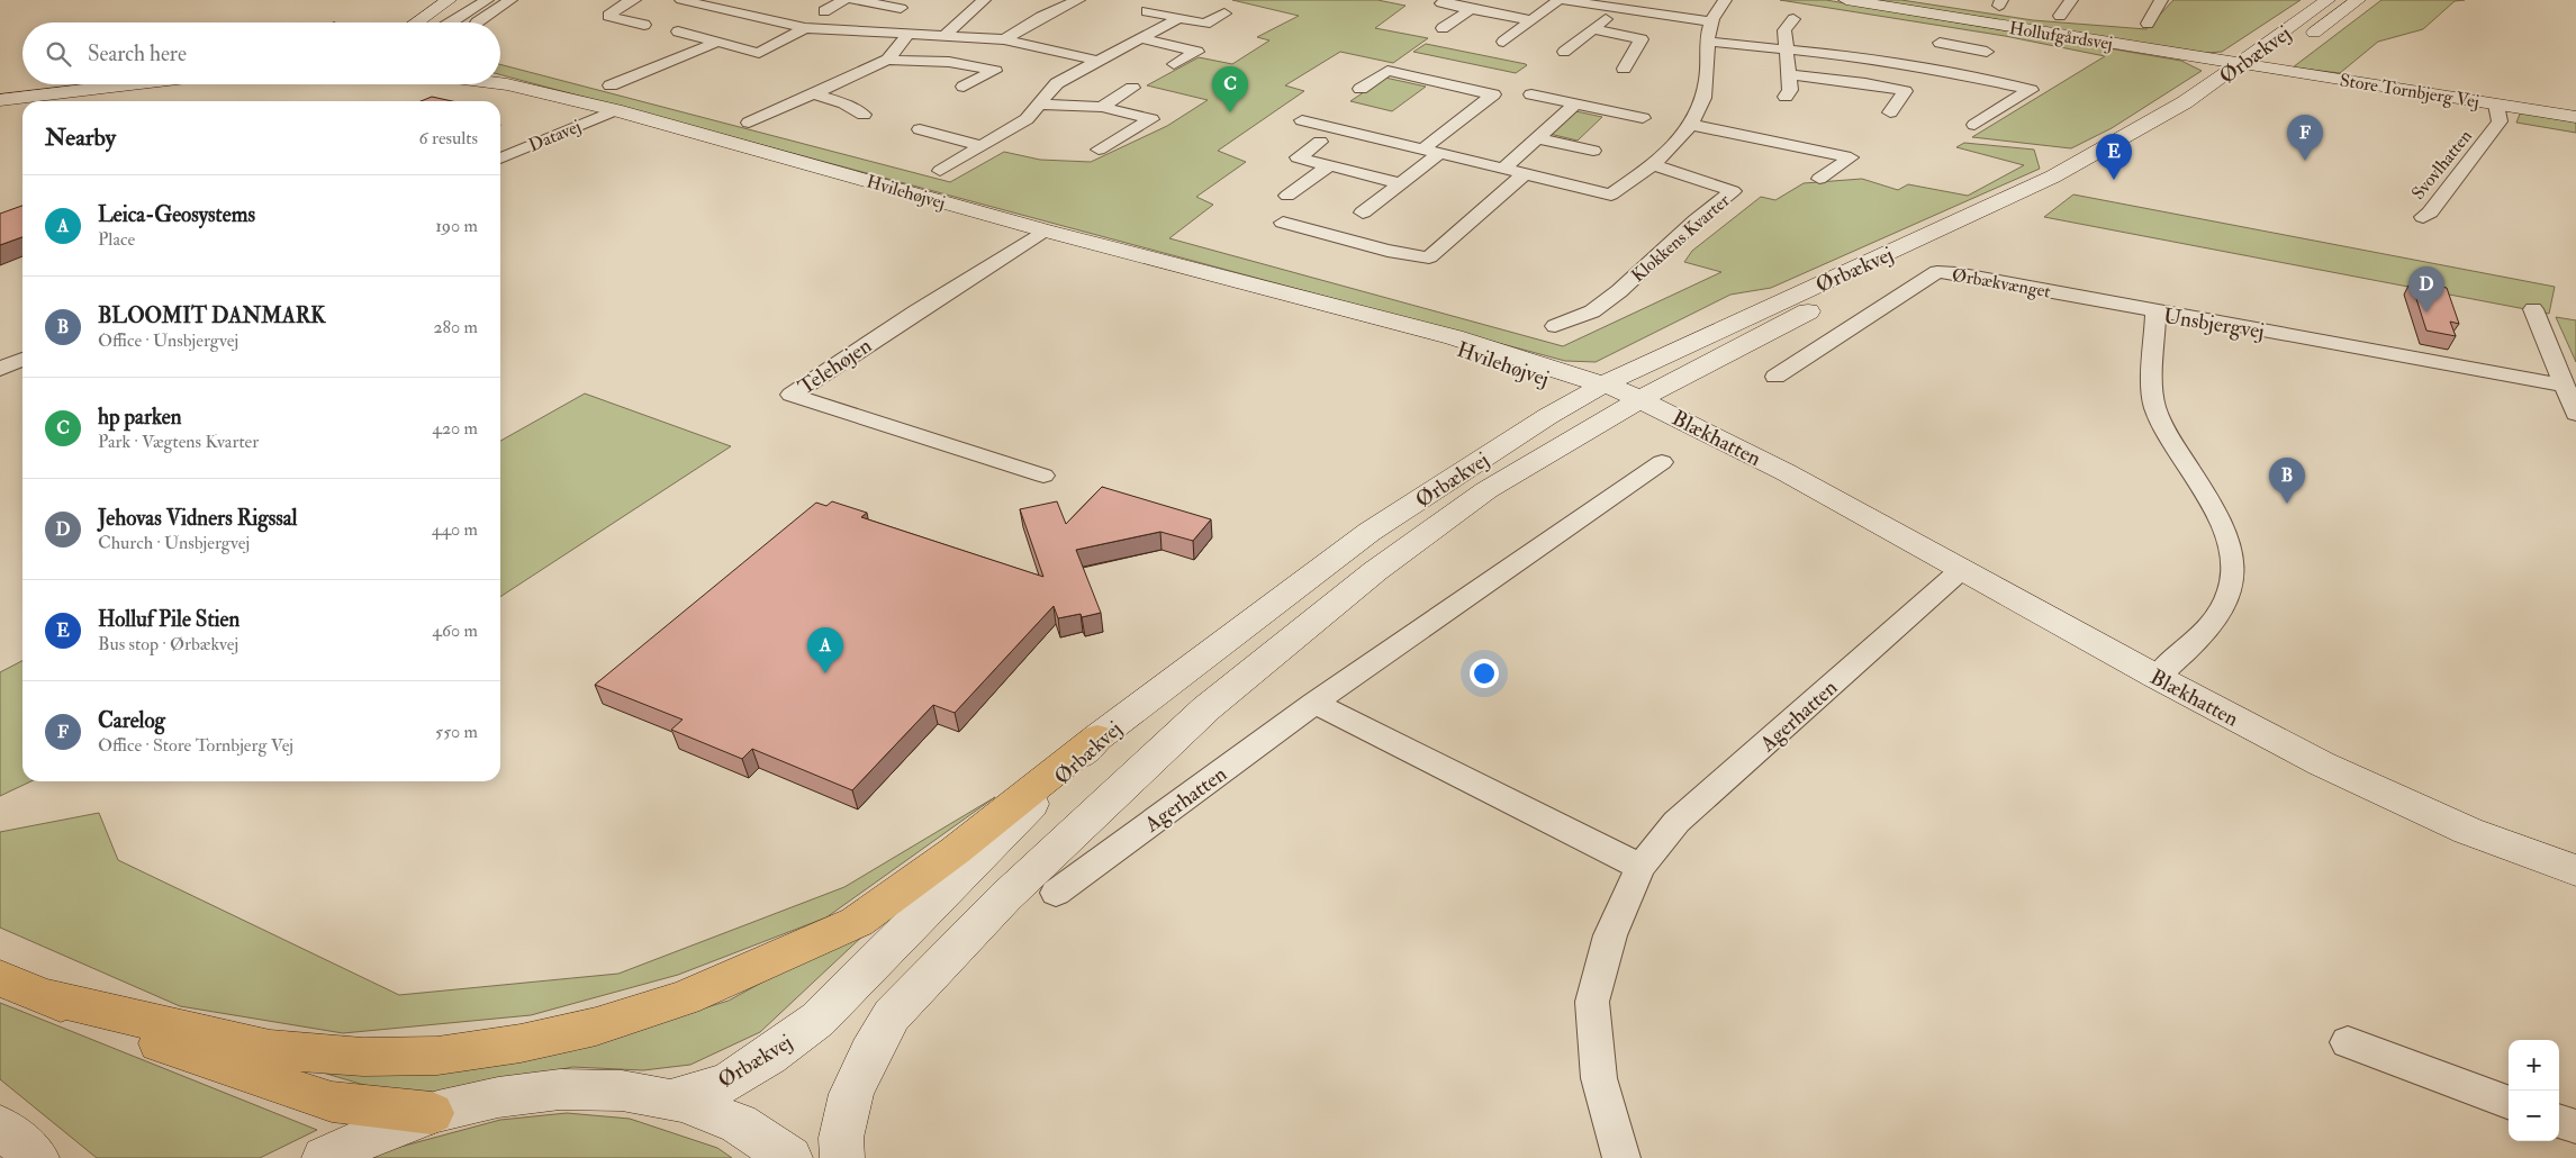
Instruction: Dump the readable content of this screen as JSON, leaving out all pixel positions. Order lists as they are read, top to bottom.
{
  "streets": {
    "main road": [
      "Hollufgårdsvej",
      "Ørbækvej",
      "Store Tornbjerg Vej",
      "Hvilehøjvej",
      "Blækhatten"
    ],
    "street": [
      "Datavej",
      "Svovlhatten",
      "Klokkens Kvarter",
      "Ørbækvænget",
      "Unsbjergvej",
      "Telehøjen",
      "Agerhatten"
    ]
  },
  "crossings": [
    ["Hollufgårdsvej", "Ørbækvej"],
    ["Ørbækvej", "Store Tornbjerg Vej"],
    ["Ørbækvej", "Hvilehøjvej"],
    ["Ørbækvej", "Blækhatten"],
    ["Store Tornbjerg Vej", "Svovlhatten"],
    ["Datavej", "Hvilehøjvej"],
    ["Hvilehøjvej", "Telehøjen"],
    ["Hvilehøjvej", "Blækhatten"],
    ["Ørbækvænget", "Unsbjergvej"],
    ["Unsbjergvej", "Blækhatten"],
    ["Blækhatten", "Agerhatten"]
  ],
  "page": {
    "search": "Search here",
    "pins": [
      "C",
      "F",
      "E",
      "D",
      "B",
      "A"
    ],
    "heading": ["Nearby", "6 results"],
    "list": [
      {
        "mark": "A",
        "name": "Leica-Geosystems",
        "note": "Place",
        "value": "190 m"
      },
      {
        "mark": "B",
        "name": "BLOOMIT DANMARK",
        "note": "Office · Unsbjergvej",
        "value": "280 m"
      },
      {
        "mark": "C",
        "name": "hp parken",
        "note": "Park · Vægtens Kvarter",
        "value": "420 m"
      },
      {
        "mark": "D",
        "name": "Jehovas Vidners Rigssal",
        "note": "Church · Unsbjergvej",
        "value": "440 m"
      },
      {
        "mark": "E",
        "name": "Holluf Pile Stien",
        "note": "Bus stop · Ørbækvej",
        "value": "460 m"
      },
      {
        "mark": "F",
        "name": "Carelog",
        "note": "Office · Store Tornbjerg Vej",
        "value": "550 m"
      }
    ],
    "map_buttons": ["+", "−"]
  }
}
